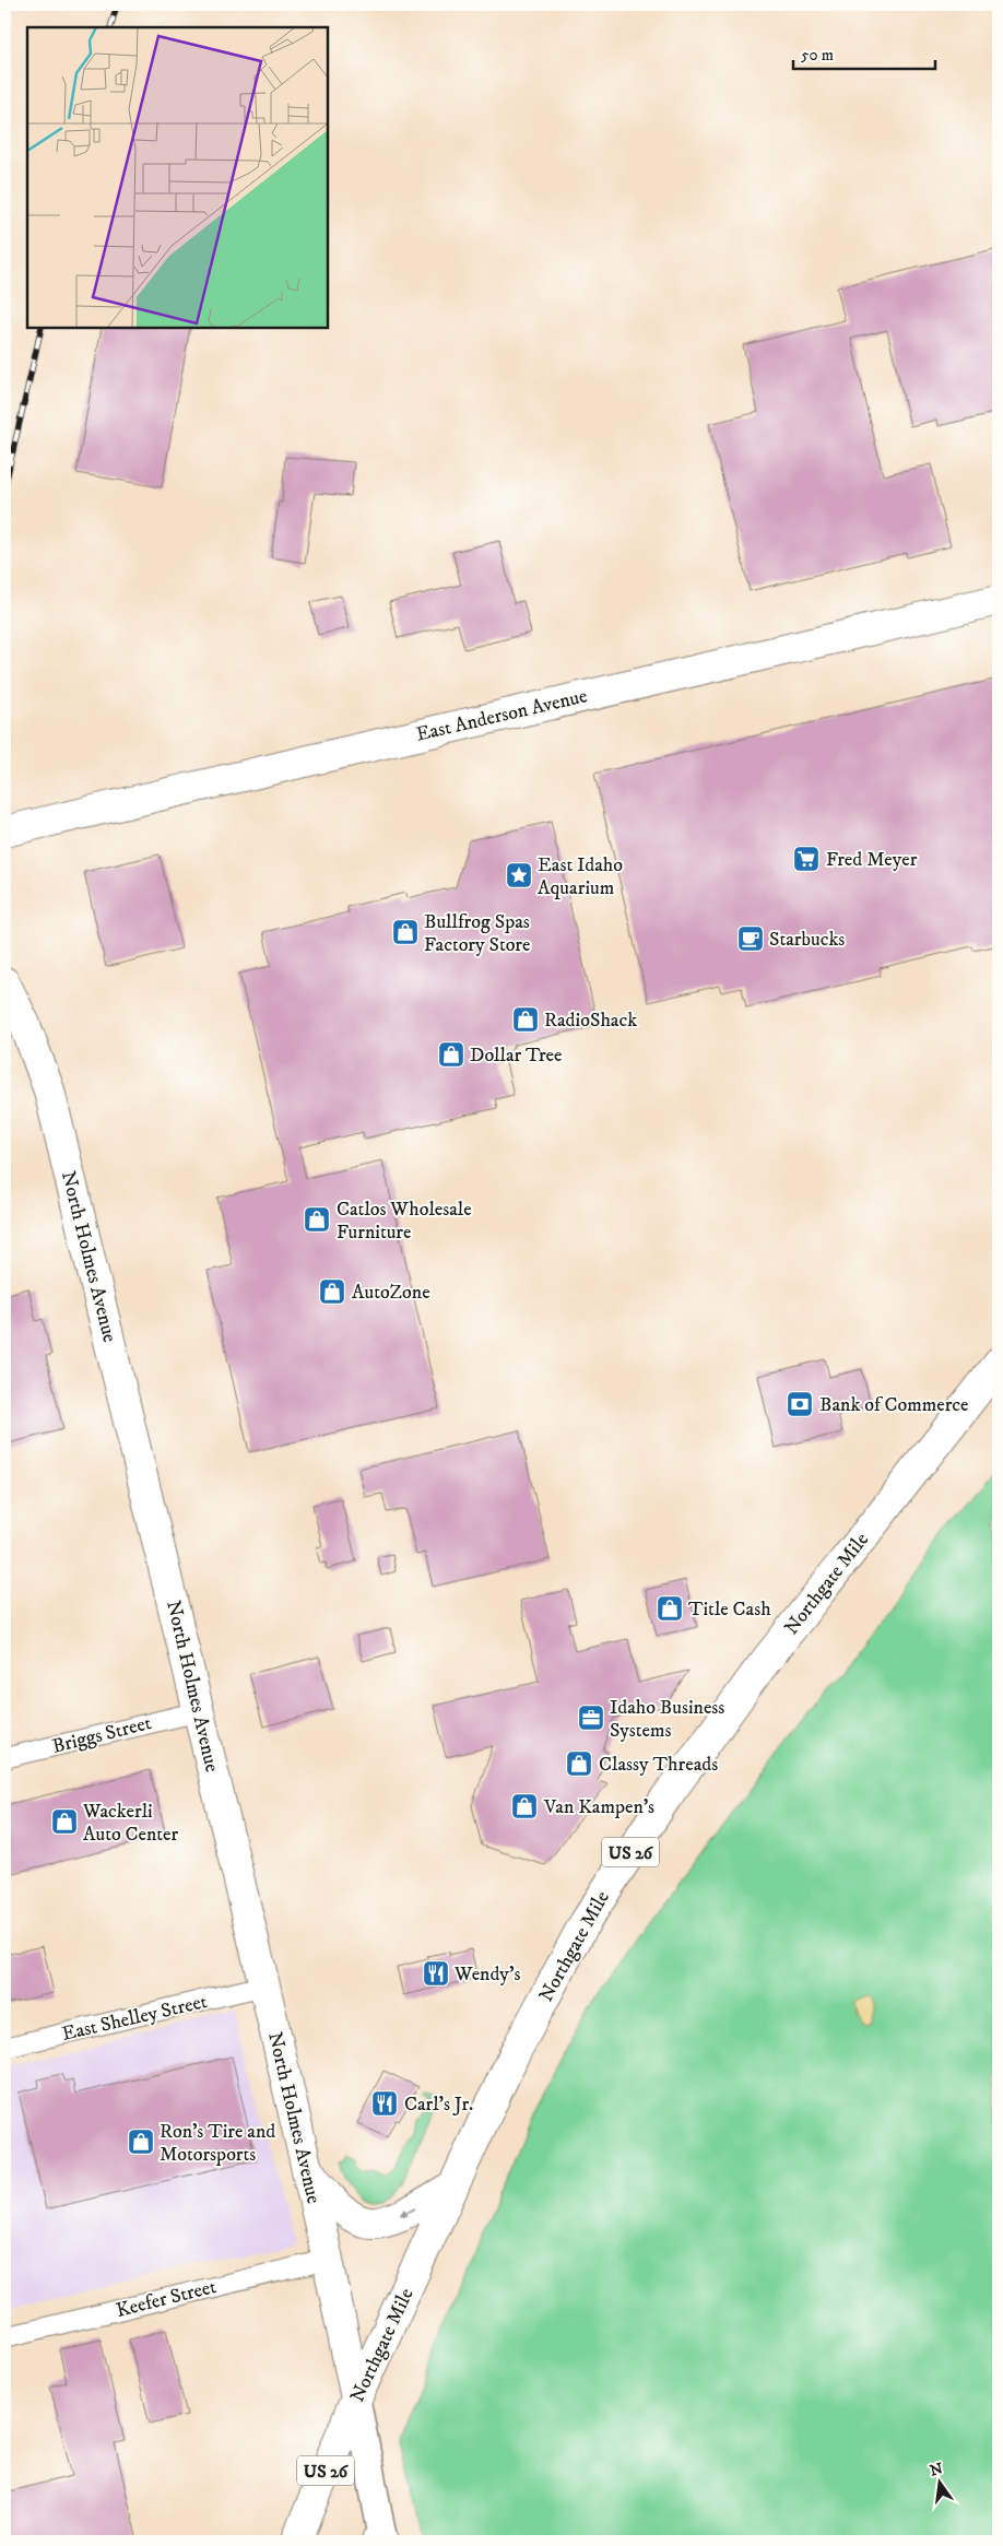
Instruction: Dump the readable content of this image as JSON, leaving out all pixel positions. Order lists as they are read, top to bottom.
{
  "streets": {
    "main road": [
      "East Anderson Avenue",
      "North Holmes Avenue",
      "Northgate Mile",
      "US 26"
    ],
    "street": ["Briggs Street", "East Shelley Street", "Keefer Street"]
  },
  "crossings": [
    ["North Holmes Avenue", "Northgate Mile"],
    ["North Holmes Avenue", "Briggs Street"],
    ["North Holmes Avenue", "East Shelley Street"],
    ["North Holmes Avenue", "Keefer Street"]
  ],
  "places": {
    "supermarket": ["Fred Meyer"],
    "place": ["East Idaho Aquarium"],
    "shop": [
      "Bullfrog Spas Factory Store",
      "RadioShack",
      "Dollar Tree",
      "Catlos Wholesale Furniture",
      "AutoZone",
      "Title Cash",
      "Classy Threads",
      "Van Kampen's",
      "Wackerli Auto Center",
      "Ron's Tire and Motorsports"
    ],
    "cafe": ["Starbucks"],
    "bank": ["Bank of Commerce"],
    "office": ["Idaho Business Systems"],
    "restaurant": ["Wendy's", "Carl's Jr."]
  },
  "scale_bar": "50 m",
  "north": "top"
}
